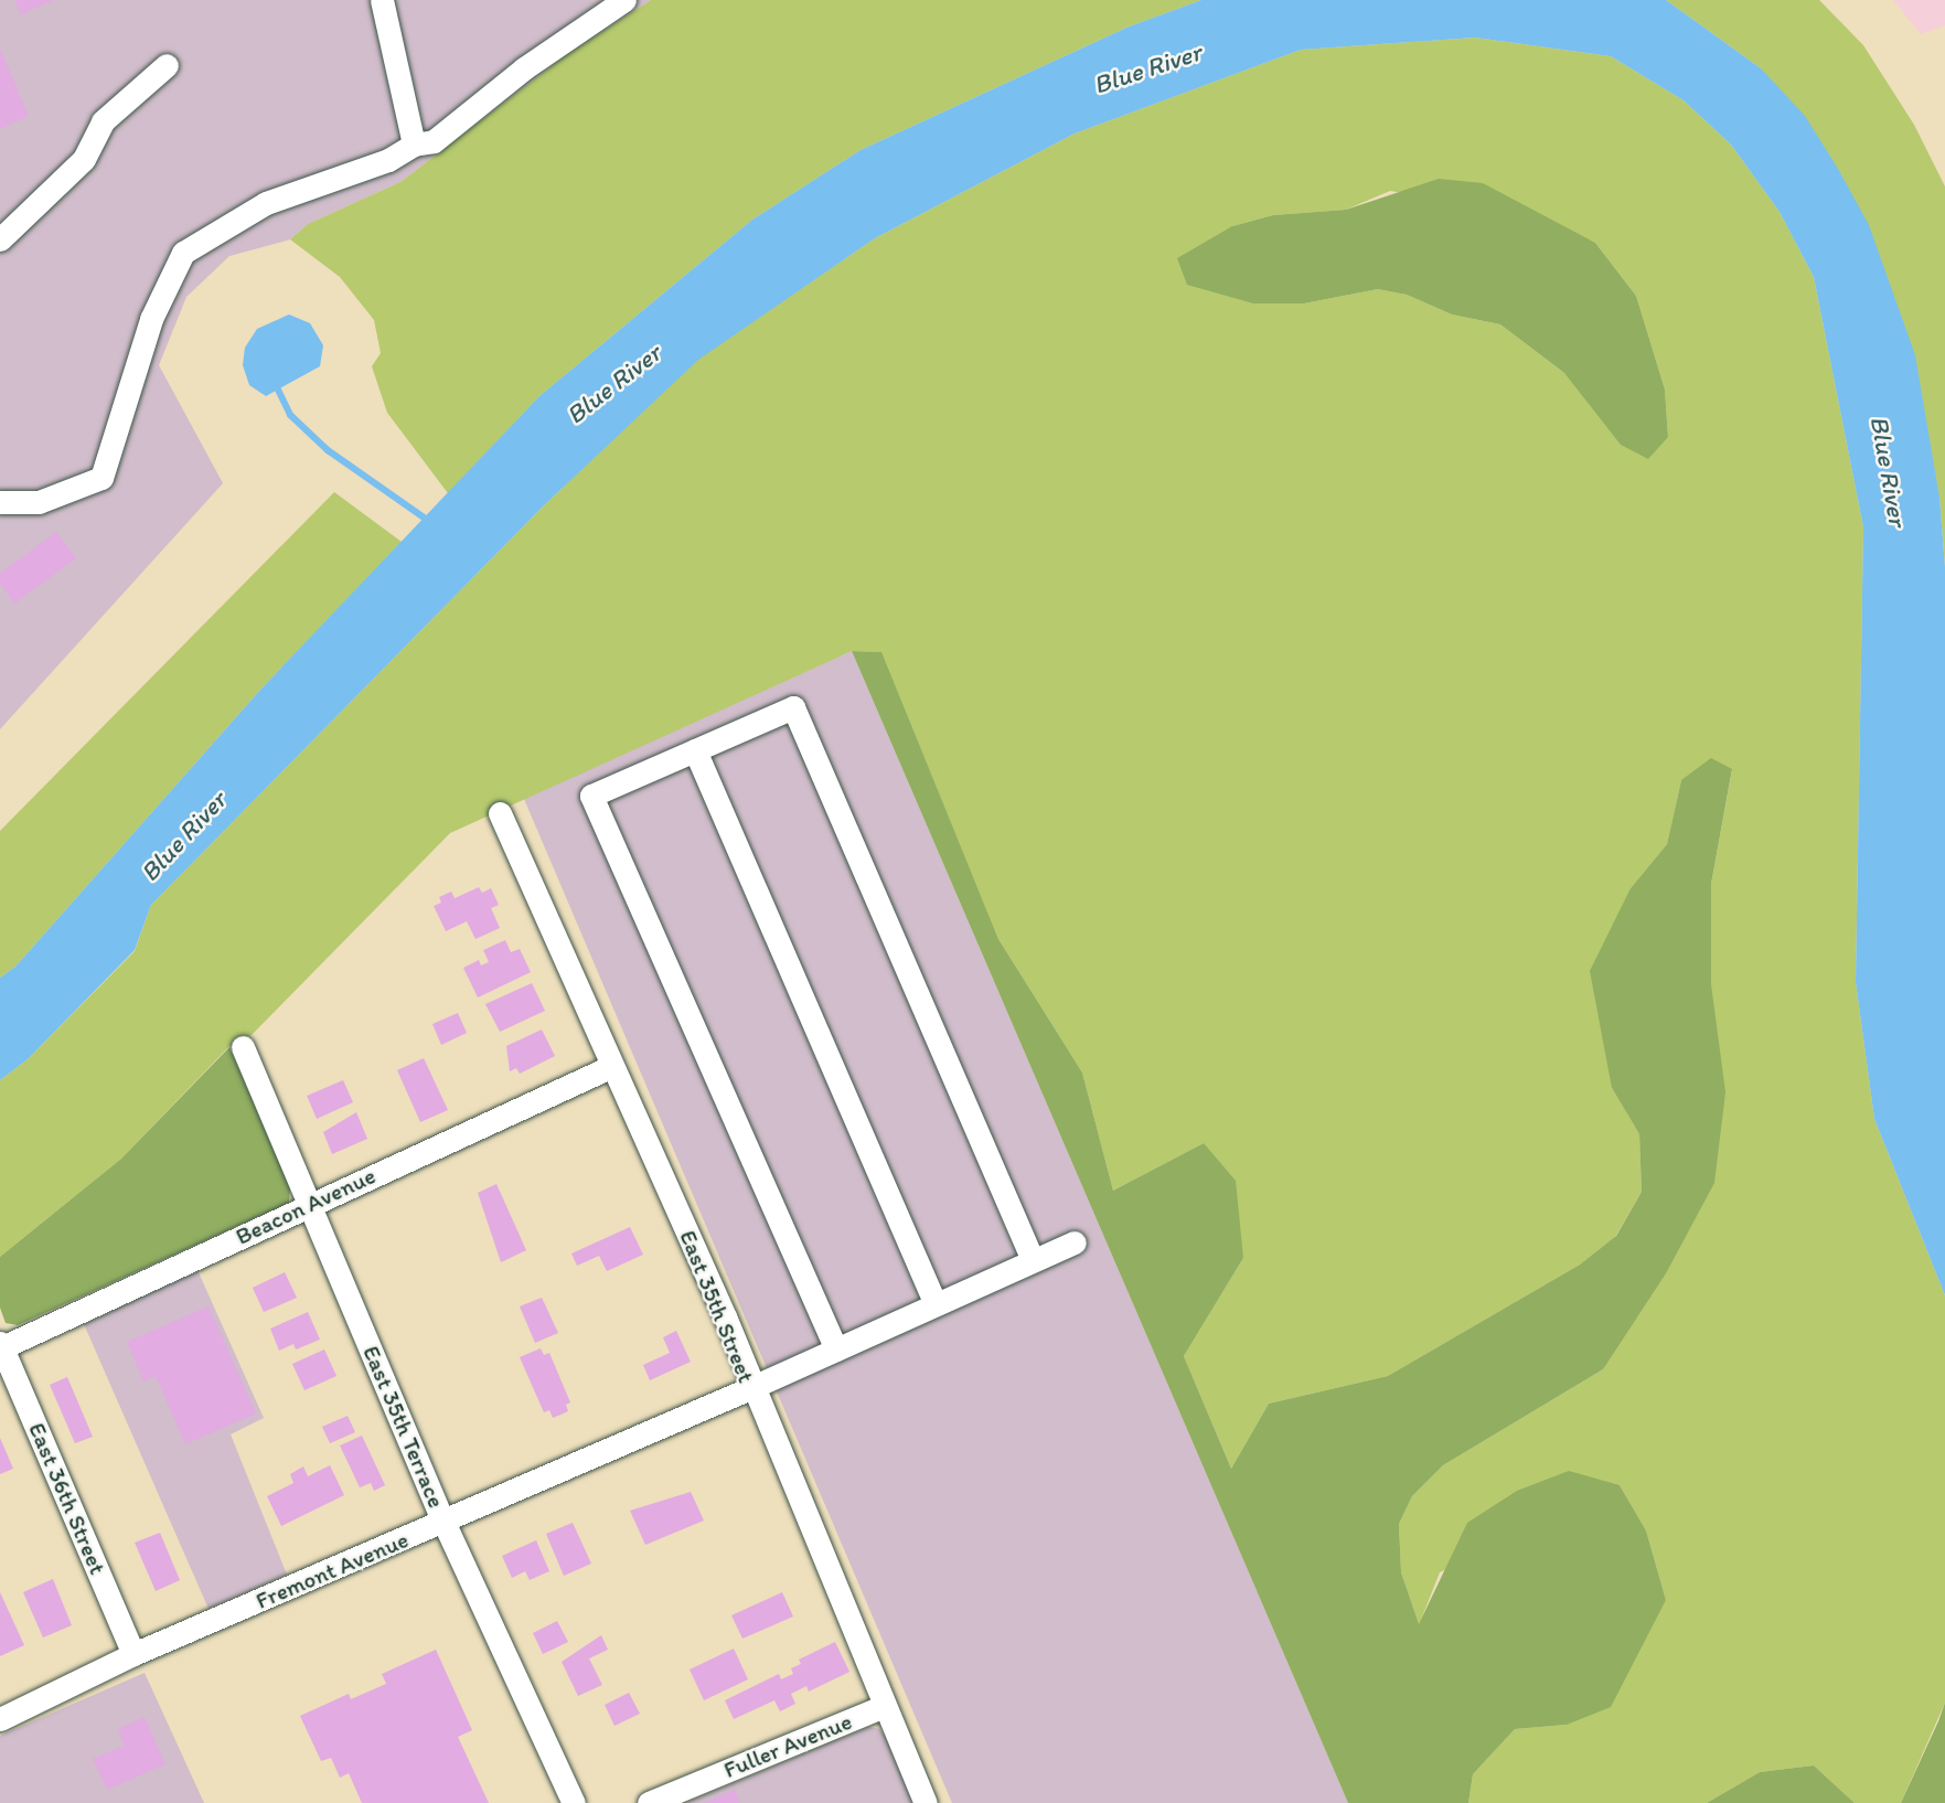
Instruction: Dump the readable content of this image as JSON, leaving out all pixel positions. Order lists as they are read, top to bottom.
{
  "streets": {
    "street": [
      "Beacon Avenue",
      "East 35th Street",
      "East 35th Terrace",
      "East 36th Street",
      "Fremont Avenue",
      "Fuller Avenue"
    ]
  },
  "crossings": [
    ["Beacon Avenue", "East 35th Street"],
    ["Beacon Avenue", "East 35th Terrace"],
    ["Beacon Avenue", "East 36th Street"],
    ["East 35th Street", "Fremont Avenue"],
    ["East 35th Street", "Fuller Avenue"],
    ["East 35th Terrace", "Fremont Avenue"],
    ["East 36th Street", "Fremont Avenue"]
  ],
  "water": ["Blue River"]
}
